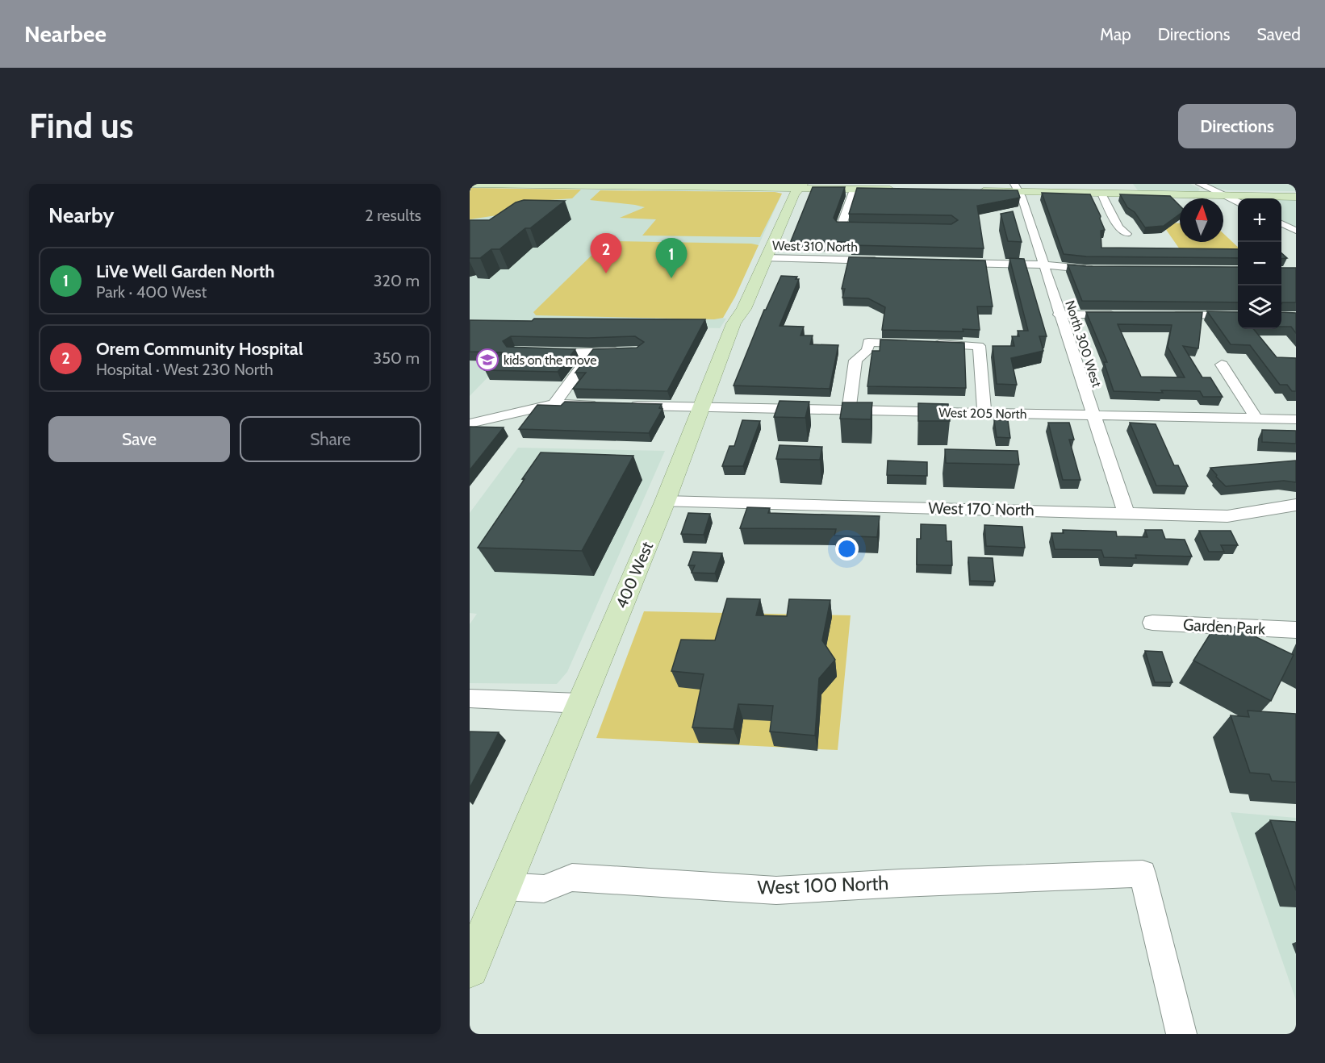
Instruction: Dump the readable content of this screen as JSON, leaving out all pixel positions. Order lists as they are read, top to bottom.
{
  "streets": {
    "main road": ["400 West"],
    "street": [
      "West 310 North",
      "North 300 West",
      "West 205 North",
      "West 170 North",
      "Garden Park",
      "West 100 North"
    ]
  },
  "crossings": [
    ["West 310 North", "400 West"],
    ["North 300 West", "West 205 North"],
    ["North 300 West", "West 170 North"],
    ["West 205 North", "400 West"],
    ["West 170 North", "400 West"],
    ["400 West", "West 100 North"]
  ],
  "places": {
    "school or university": ["kids on the move"]
  },
  "north": "top",
  "page": {
    "header": "Nearbee",
    "nav": ["Map", "Directions", "Saved"],
    "buttons": [
      "Directions",
      ["Save", "Share"]
    ],
    "title": "Find us",
    "heading": ["Nearby", "2 results"],
    "map_buttons": ["+", "−"],
    "pins": ["2", "1"],
    "list": [
      {
        "mark": "1",
        "name": "LiVe Well Garden North",
        "note": "Park · 400 West",
        "value": "320 m"
      },
      {
        "mark": "2",
        "name": "Orem Community Hospital",
        "note": "Hospital · West 230 North",
        "value": "350 m"
      }
    ]
  }
}
